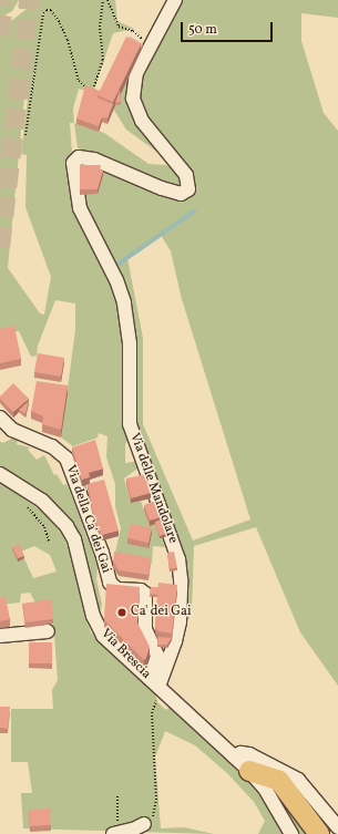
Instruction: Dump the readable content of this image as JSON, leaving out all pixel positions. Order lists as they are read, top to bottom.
{
  "streets": {
    "street": ["Via delle Mandolare", "Via della Ca' dei Gai", "Via Brescia"]
  },
  "crossings": [
    ["Via delle Mandolare", "Via della Ca' dei Gai"],
    ["Via delle Mandolare", "Via Brescia"],
    ["Via della Ca' dei Gai", "Via Brescia"]
  ],
  "places": ["Ca' dei Gai"],
  "scale_bar": "50 m"
}
